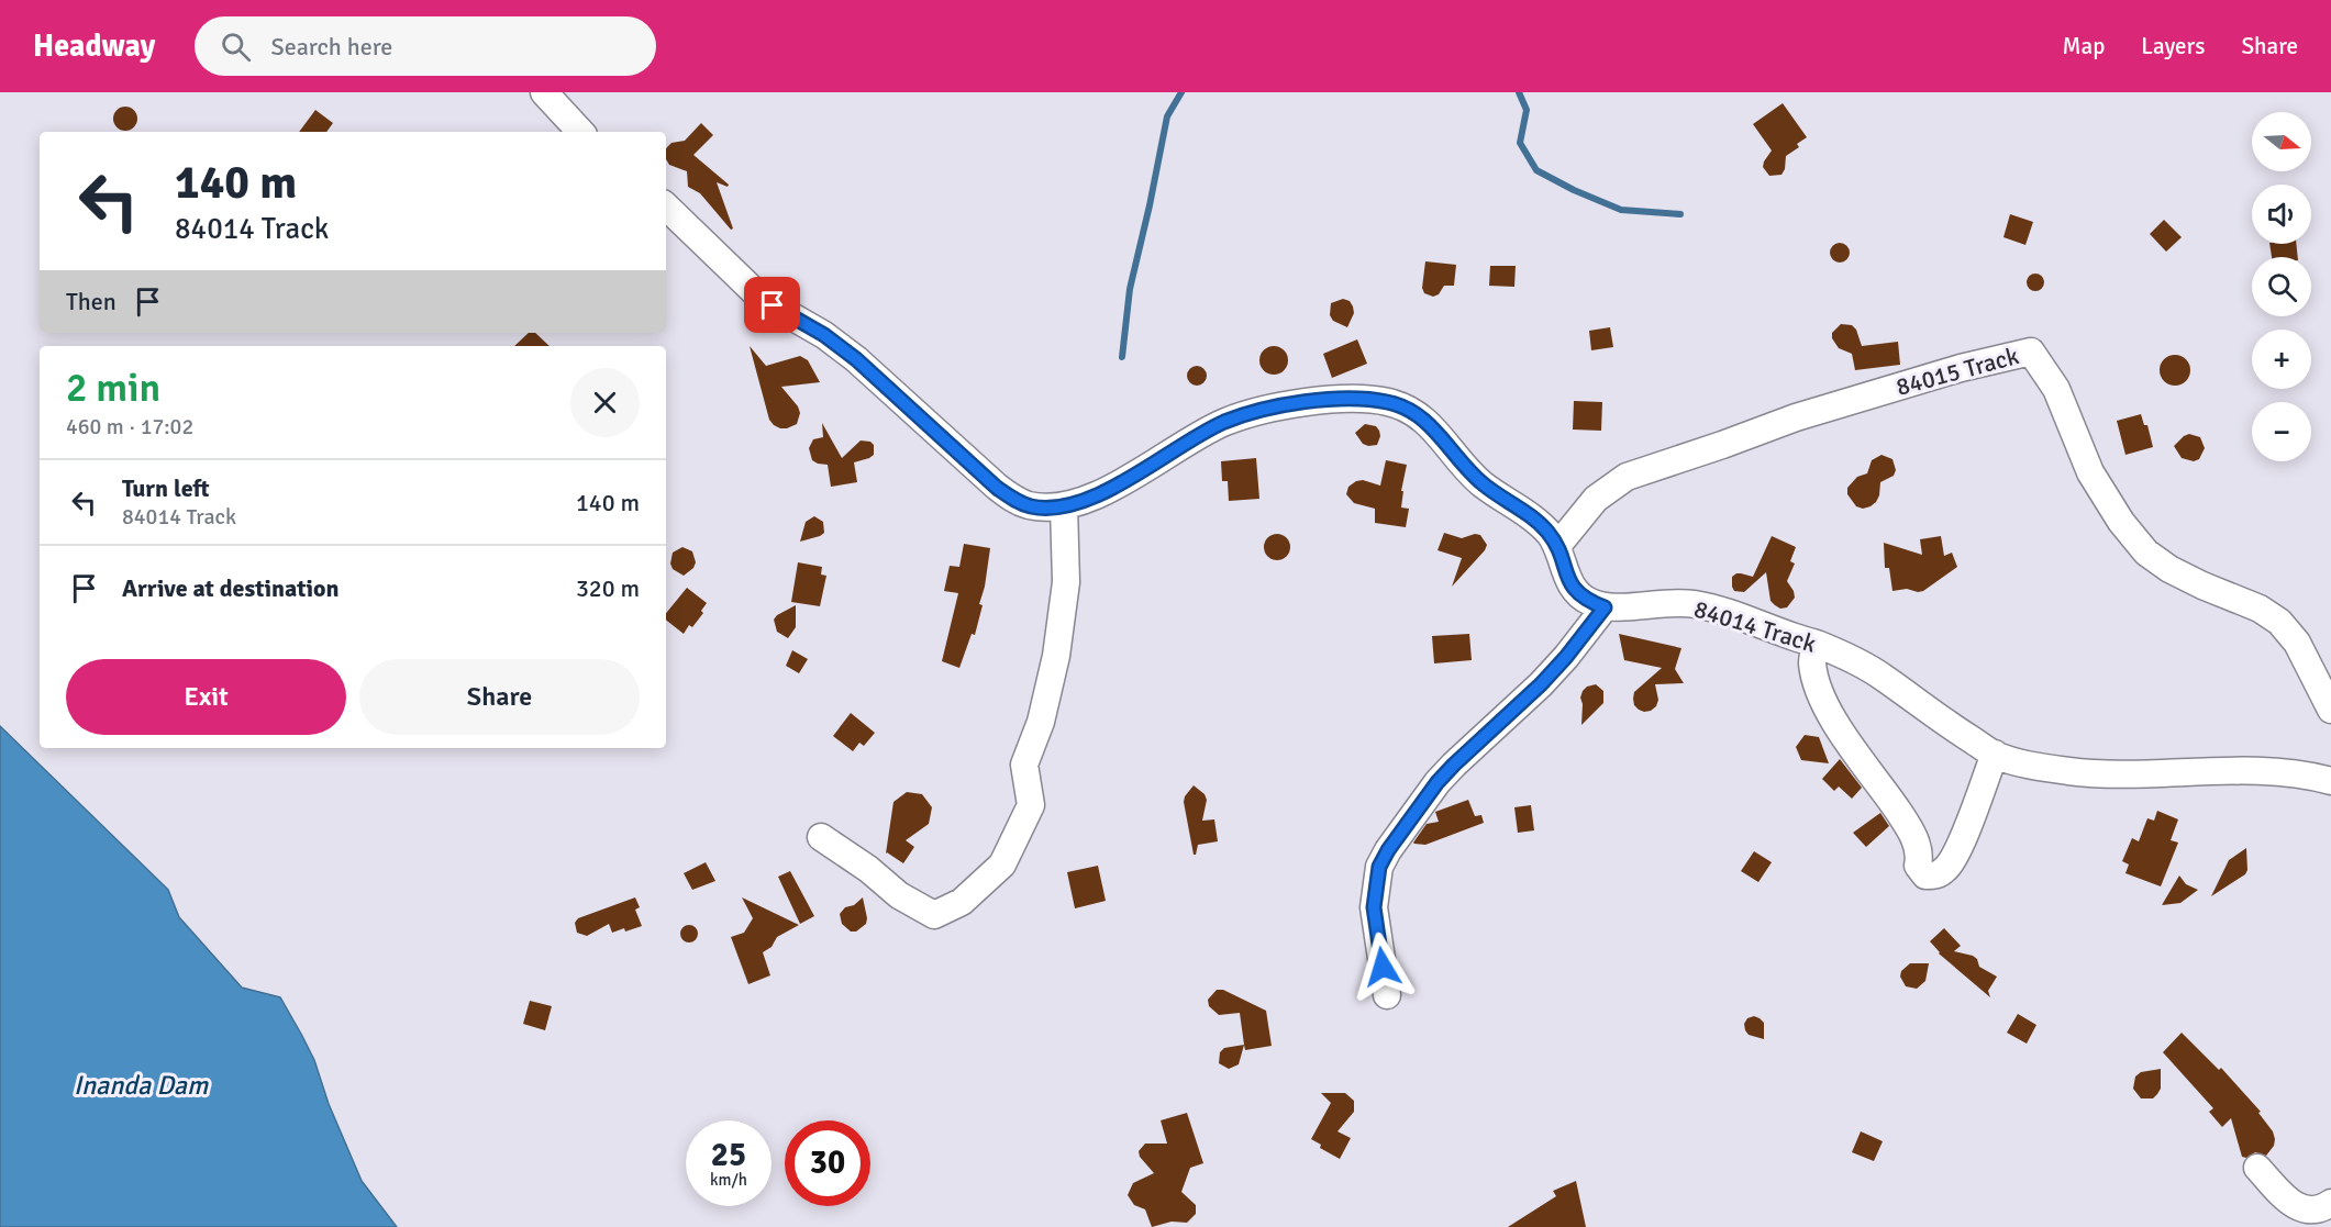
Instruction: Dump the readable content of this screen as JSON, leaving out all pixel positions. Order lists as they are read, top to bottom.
{
  "streets": {
    "street": ["84015 Track", "84014 Track"]
  },
  "water": ["Inanda Dam"],
  "north": "right",
  "page": {
    "header": "Headway",
    "search": "Search here",
    "nav": ["Map", "Layers", "Share"],
    "map_buttons": ["+", "−"],
    "turn": ["140 m", "84014 Track"],
    "then": "Then",
    "heading": ["2 min", "460 m · 17:02"],
    "list": [
      {
        "name": "Turn left",
        "note": "84014 Track",
        "value": "140 m"
      },
      {
        "name": "Arrive at destination",
        "value": "320 m"
      }
    ],
    "buttons": ["Exit", "Share"],
    "speed": "25 km/h",
    "limit": "30"
  }
}
